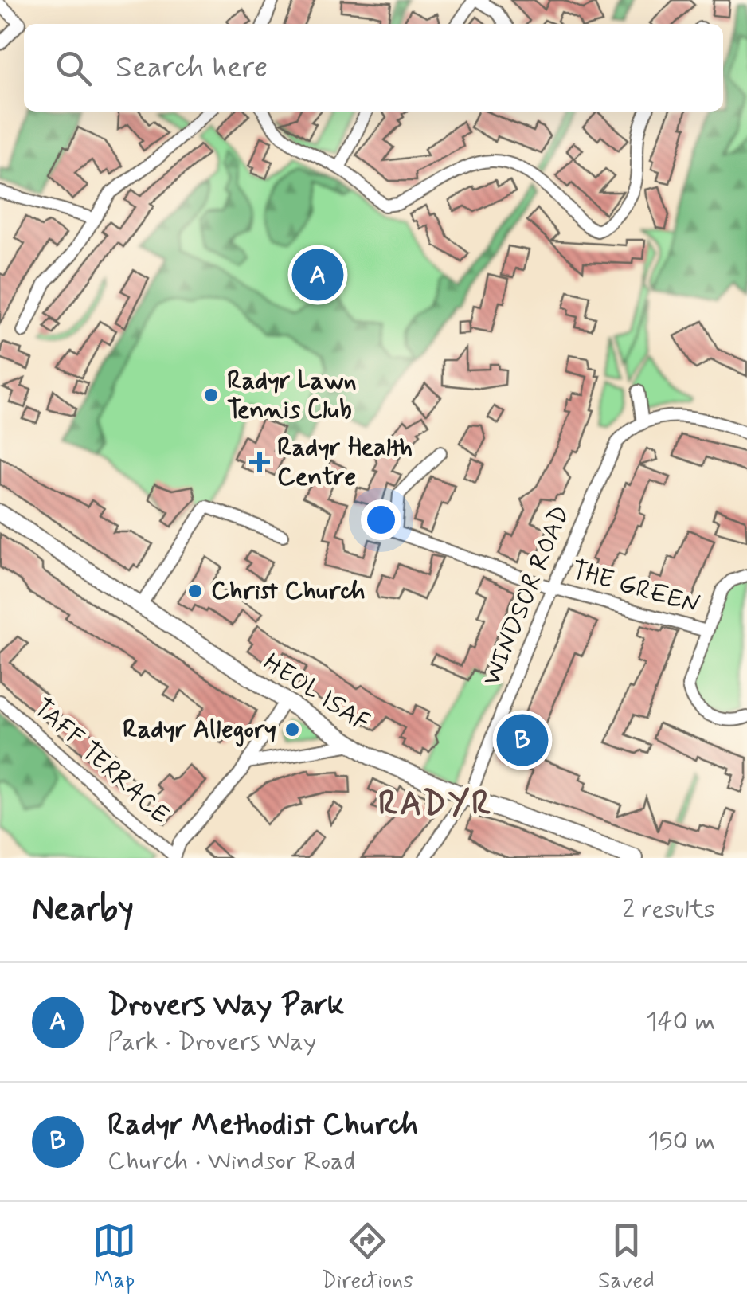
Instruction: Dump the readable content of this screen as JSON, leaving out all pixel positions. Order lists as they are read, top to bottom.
{
  "streets": {
    "main road": ["HEOL ISAF"],
    "street": ["THE GREEN", "WINDSOR ROAD", "TAFF TERRACE"]
  },
  "crossings": [
    ["THE GREEN", "WINDSOR ROAD"],
    ["WINDSOR ROAD", "HEOL ISAF"]
  ],
  "districts": ["RADYR"],
  "places": {
    "other": ["Radyr Lawn Tennis Club", "Christ Church", "Radyr Allegory"],
    "health": ["Radyr Health Centre"]
  },
  "page": {
    "search": "Search here",
    "pins": ["A", "B"],
    "heading": ["Nearby", "2 results"],
    "list": [
      {
        "mark": "A",
        "name": "Drovers Way Park",
        "note": "Park · Drovers Way",
        "value": "140 m"
      },
      {
        "mark": "B",
        "name": "Radyr Methodist Church",
        "note": "Church · Windsor Road",
        "value": "150 m"
      }
    ],
    "nav": ["Map", "Directions", "Saved"]
  }
}
